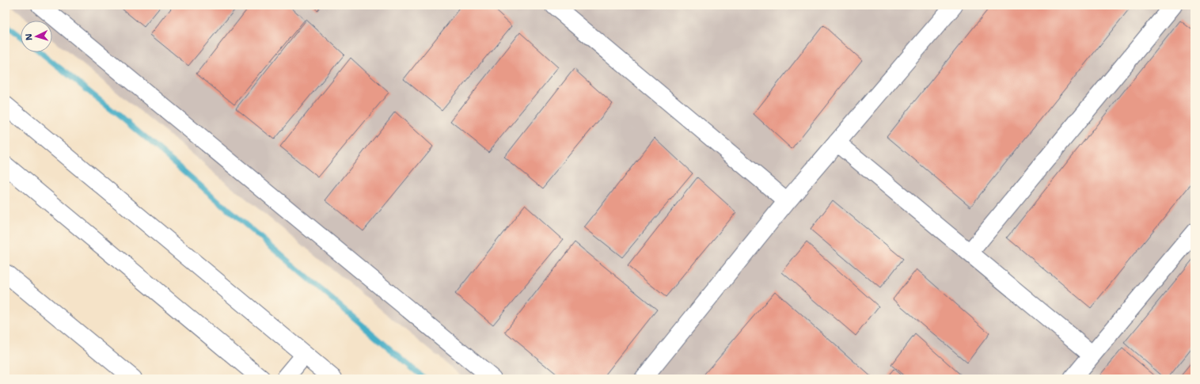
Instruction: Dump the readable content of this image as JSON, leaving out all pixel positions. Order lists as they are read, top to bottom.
{
  "north": "left"
}
